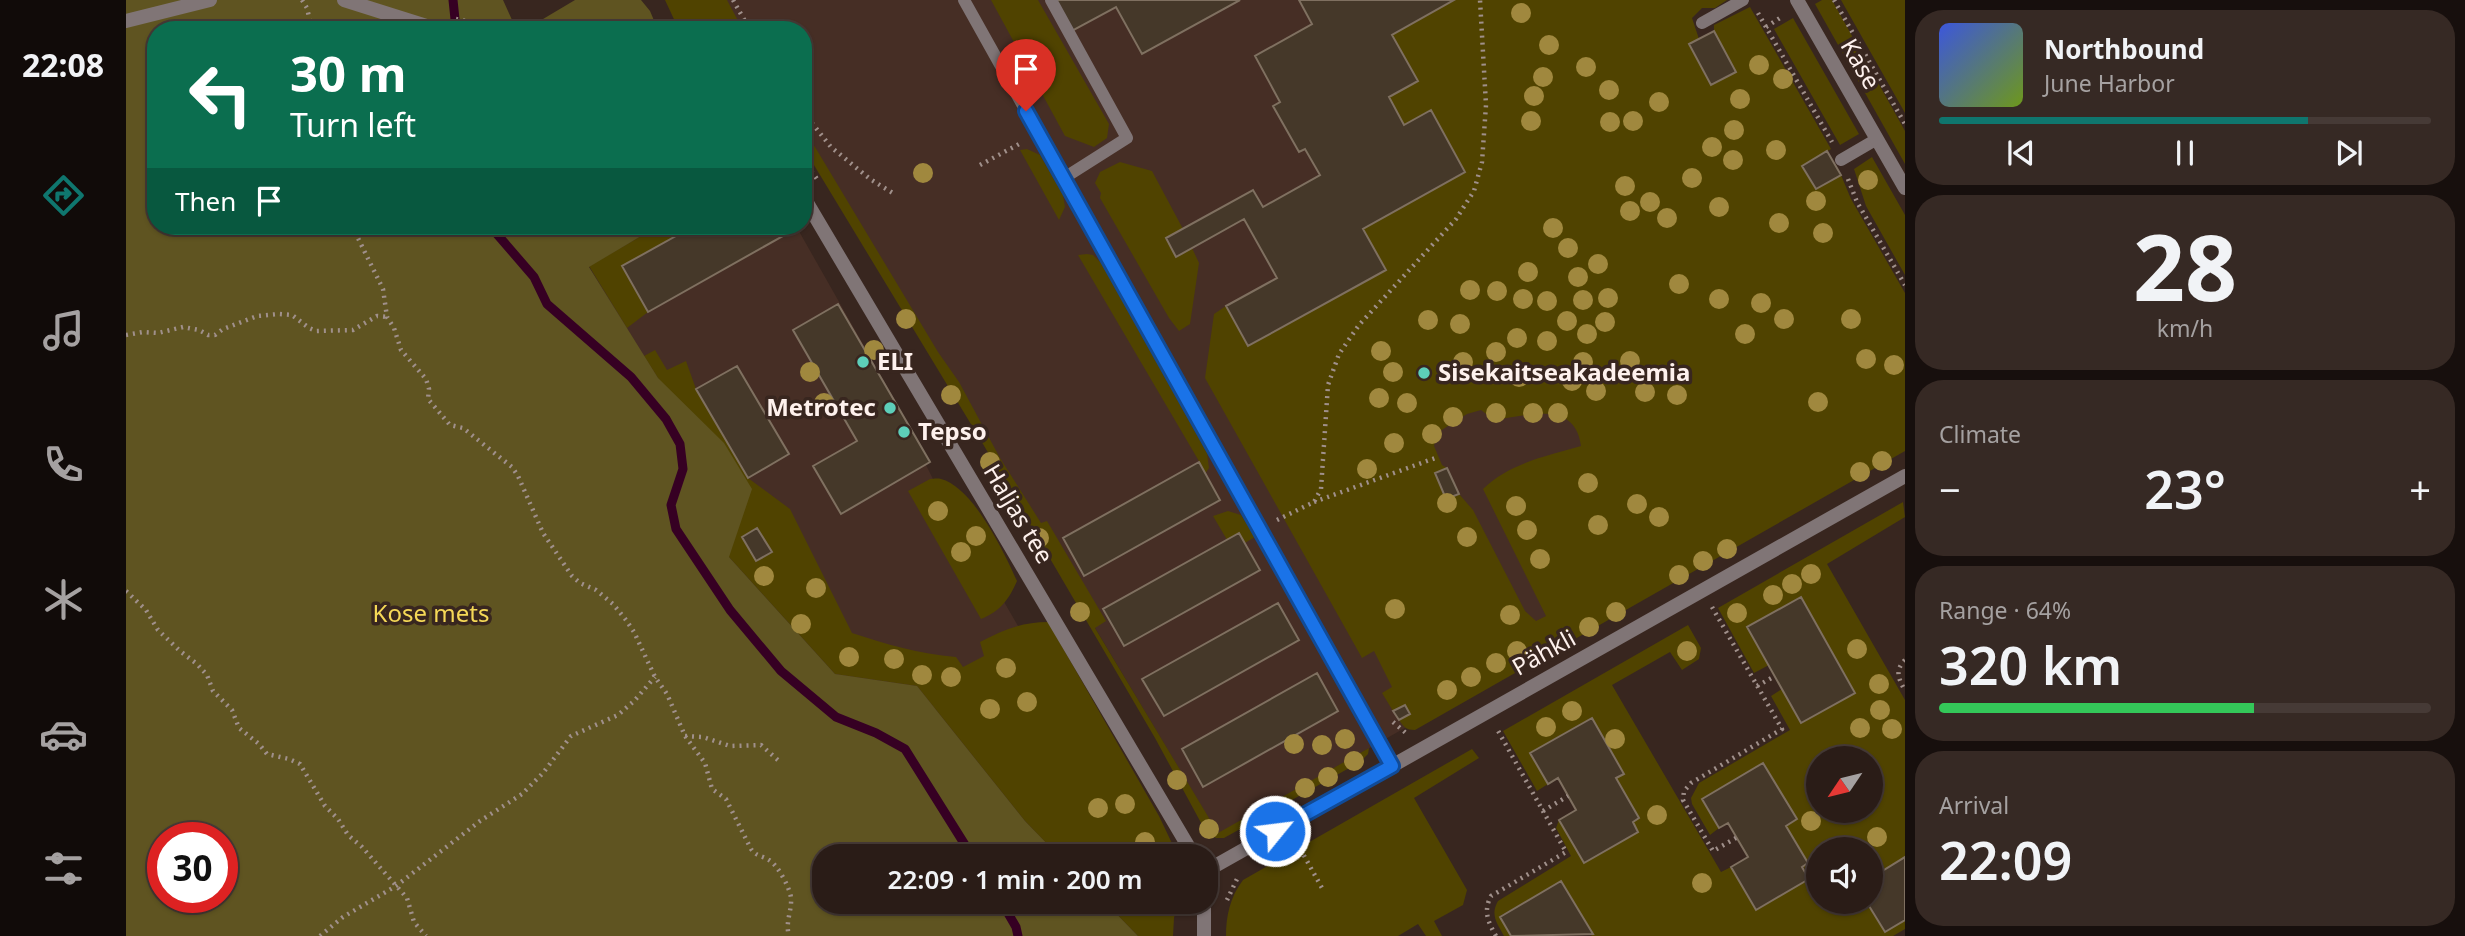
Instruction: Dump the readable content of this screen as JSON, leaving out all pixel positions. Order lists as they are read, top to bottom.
{
  "streets": {
    "street": ["Kase", "Haljas tee", "Pähkli"]
  },
  "parks": ["Kose mets"],
  "places": [
    "ELI",
    "Sisekaitseakadeemia",
    "Metrotec",
    "Tepso"
  ],
  "north": "bottom left",
  "page": {
    "tabs": "22:08",
    "turn": ["30 m", "Turn left"],
    "song": ["Northbound", "June Harbor"],
    "then": "Then",
    "tile": [
      ["28", "km/h"],
      "Climate",
      ["Range · 64%", "320 km"],
      ["Arrival", "22:09"]
    ],
    "heat": ["−", "23°", "+"],
    "limit": "30",
    "trip": "22:09 · 1 min · 200 m"
  }
}
